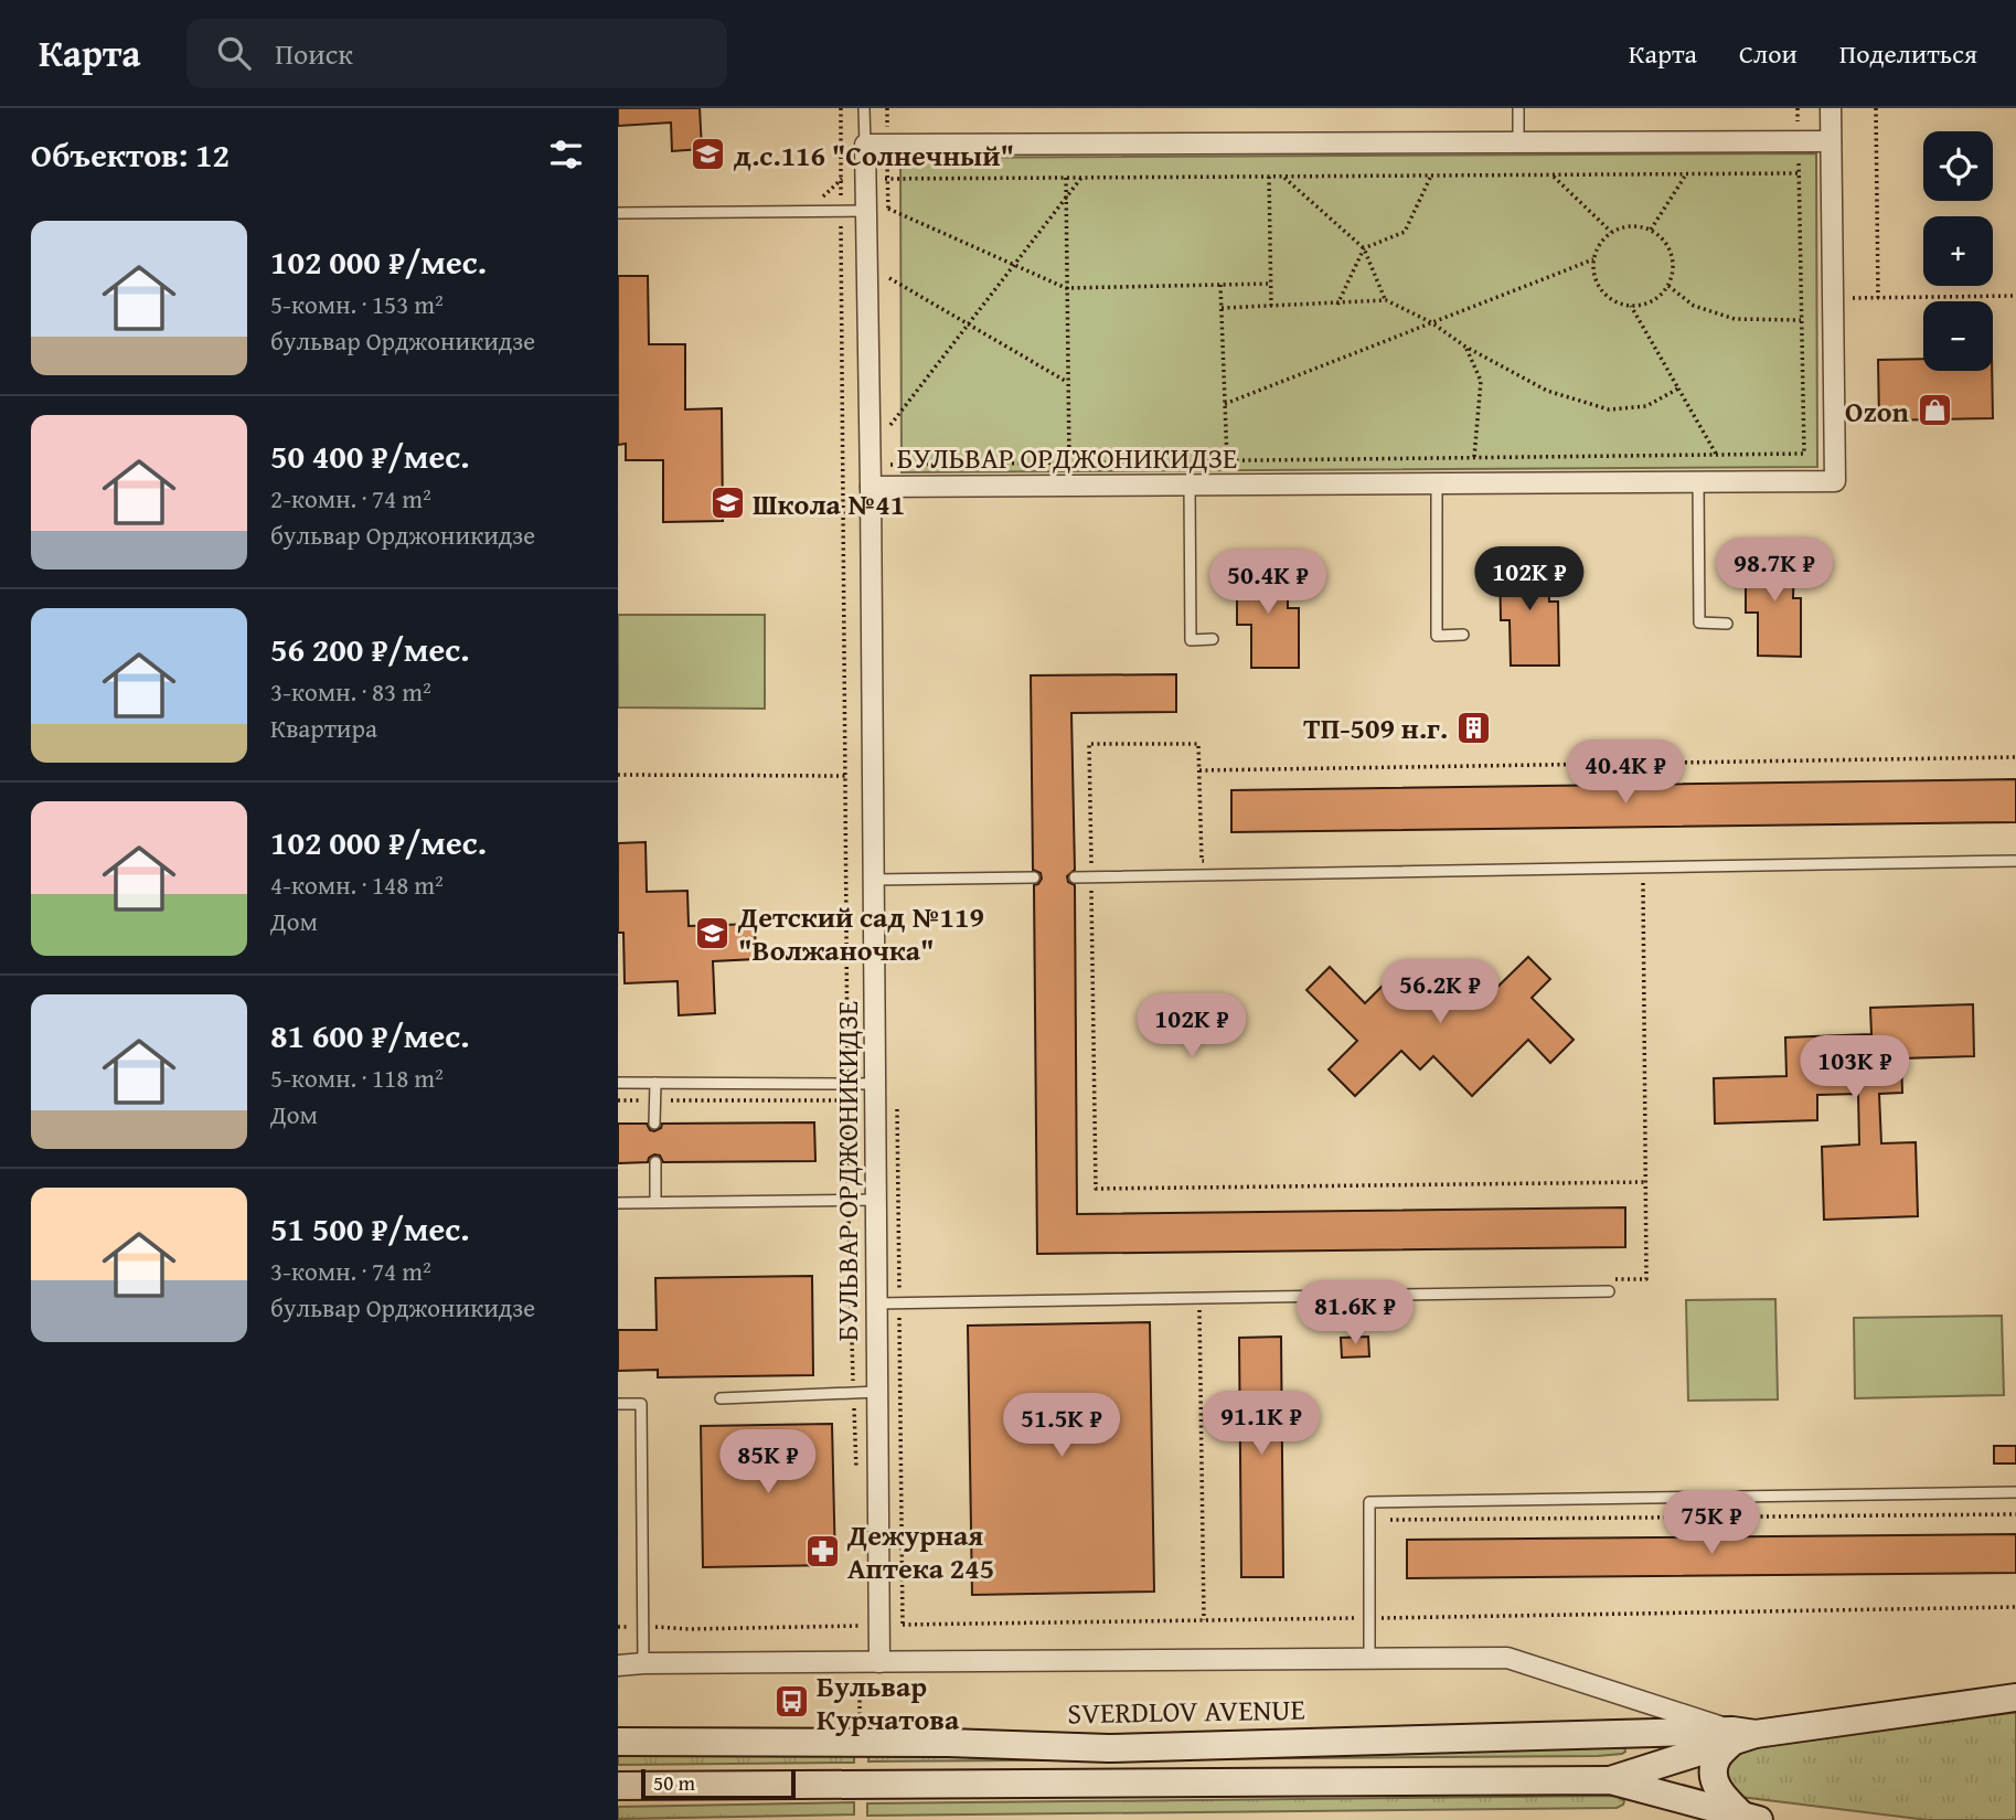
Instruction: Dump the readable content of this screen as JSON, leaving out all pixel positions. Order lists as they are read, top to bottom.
{
  "streets": {
    "main road": ["SVERDLOV AVENUE"],
    "street": ["БУЛЬВАР ОРДЖОНИКИДЗЕ"]
  },
  "places": {
    "school or university": ["д.с.116 \"Солнечный\"", "Школа №41", "Детский сад №119 \"Волжаночка\""],
    "shop": ["Ozon"],
    "building": ["ТП-509 н.г."],
    "pharmacy": ["Дежурная Аптека 245"],
    "bus stop": ["Бульвар Курчатова"]
  },
  "scale_bar": "50 m",
  "page": {
    "header": "Карта",
    "search": "Поиск",
    "nav": ["Карта", "Слои", "Поделиться"],
    "heading": "Объектов: 12",
    "map_buttons": ["+", "−"],
    "list": [
      {
        "name": "102 000 ₽/мес.",
        "note": "5-комн. · 153 m² · бульвар Орджоникидзе"
      },
      {
        "name": "50 400 ₽/мес.",
        "note": "2-комн. · 74 m² · бульвар Орджоникидзе"
      },
      {
        "name": "56 200 ₽/мес.",
        "note": "3-комн. · 83 m² · Квартира"
      },
      {
        "name": "102 000 ₽/мес.",
        "note": "4-комн. · 148 m² · Дом"
      },
      {
        "name": "81 600 ₽/мес.",
        "note": "5-комн. · 118 m² · Дом"
      },
      {
        "name": "51 500 ₽/мес.",
        "note": "3-комн. · 74 m² · бульвар Орджоникидзе"
      }
    ],
    "price": [
      "98.7K ₽",
      "102K ₽",
      "50.4K ₽",
      "40.4K ₽",
      "56.2K ₽",
      "102K ₽",
      "103K ₽",
      "81.6K ₽",
      "91.1K ₽",
      "51.5K ₽",
      "85K ₽",
      "75K ₽"
    ],
    "scale": "50 m"
  }
}
